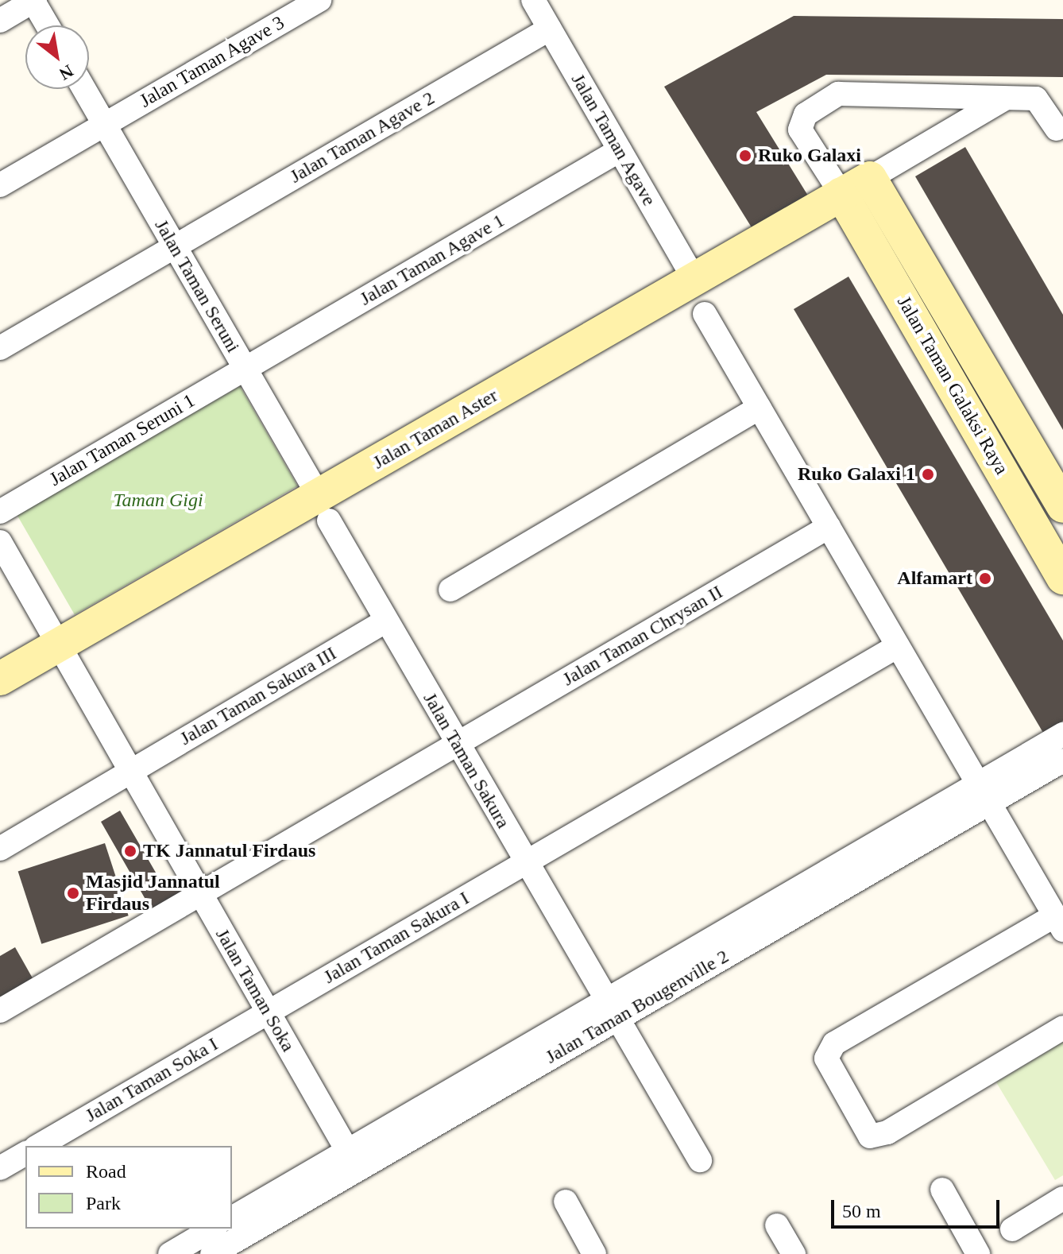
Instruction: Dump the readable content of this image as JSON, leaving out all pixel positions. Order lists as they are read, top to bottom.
{
  "streets": {
    "main road": ["Jalan Taman Galaksi Raya", "Jalan Taman Aster"],
    "street": [
      "Jalan Taman Agave 3",
      "Jalan Taman Agave 2",
      "Jalan Taman Agave",
      "Jalan Taman Agave 1",
      "Jalan Taman Seruni",
      "Jalan Taman Seruni 1",
      "Jalan Taman Chrysan II",
      "Jalan Taman Sakura III",
      "Jalan Taman Sakura",
      "Jalan Taman Sakura I",
      "Jalan Taman Soka",
      "Jalan Taman Bougenville 2",
      "Jalan Taman Soka I"
    ]
  },
  "crossings": [
    ["Jalan Taman Agave 3", "Jalan Taman Seruni"],
    ["Jalan Taman Agave 2", "Jalan Taman Agave"],
    ["Jalan Taman Agave 2", "Jalan Taman Seruni"],
    ["Jalan Taman Agave", "Jalan Taman Agave 1"],
    ["Jalan Taman Agave", "Jalan Taman Aster"],
    ["Jalan Taman Agave 1", "Jalan Taman Seruni"],
    ["Jalan Taman Agave 1", "Jalan Taman Seruni 1"],
    ["Jalan Taman Seruni", "Jalan Taman Aster"],
    ["Jalan Taman Seruni", "Jalan Taman Seruni 1"],
    ["Jalan Taman Seruni", "Jalan Taman Sakura"],
    ["Jalan Taman Galaksi Raya", "Jalan Taman Aster"],
    ["Jalan Taman Aster", "Jalan Taman Sakura"],
    ["Jalan Taman Aster", "Jalan Taman Soka"],
    ["Jalan Taman Chrysan II", "Jalan Taman Sakura"],
    ["Jalan Taman Chrysan II", "Jalan Taman Soka"],
    ["Jalan Taman Sakura III", "Jalan Taman Sakura"],
    ["Jalan Taman Sakura III", "Jalan Taman Soka"],
    ["Jalan Taman Sakura", "Jalan Taman Sakura I"],
    ["Jalan Taman Sakura", "Jalan Taman Bougenville 2"],
    ["Jalan Taman Sakura I", "Jalan Taman Soka"],
    ["Jalan Taman Sakura I", "Jalan Taman Soka I"],
    ["Jalan Taman Soka", "Jalan Taman Bougenville 2"],
    ["Jalan Taman Soka", "Jalan Taman Soka I"]
  ],
  "parks": ["Taman Gigi"],
  "places": [
    "Ruko Galaxi",
    "Ruko Galaxi 1",
    "Alfamart",
    "TK Jannatul Firdaus",
    "Masjid Jannatul Firdaus"
  ],
  "legend": ["Road", "Park"],
  "scale_bar": "50 m",
  "north": "bottom right"
}
